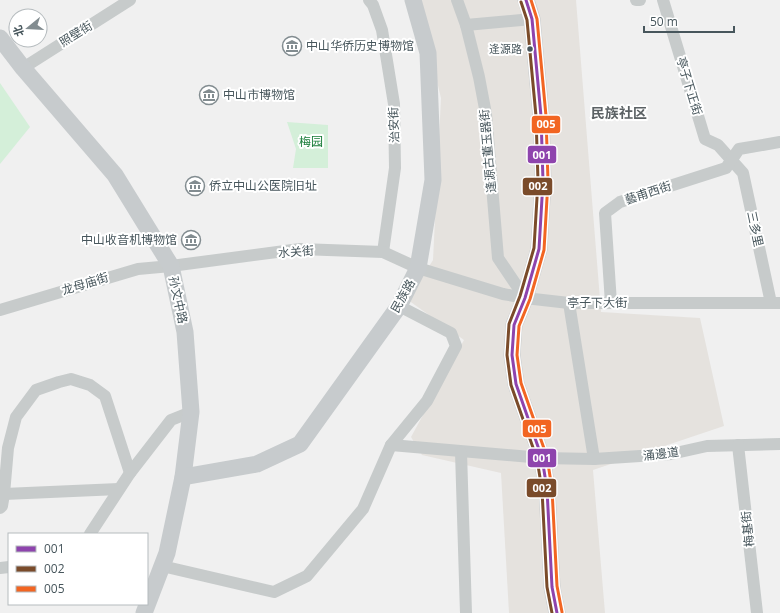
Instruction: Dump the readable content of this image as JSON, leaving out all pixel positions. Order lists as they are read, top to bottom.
{
  "streets": {
    "street": [
      "照壁街",
      "亭子下正街",
      "治安街",
      "逢源古董玉器街",
      "藝甫西街",
      "三多里",
      "水关街",
      "龙母庙街",
      "民族路",
      "孙文中路",
      "亭子下大街",
      "涌邊道",
      "梅基街"
    ]
  },
  "crossings": [
    ["照壁街", "孙文中路"],
    ["亭子下正街", "藝甫西街"],
    ["亭子下正街", "三多里"],
    ["治安街", "水关街"],
    ["逢源古董玉器街", "亭子下大街"],
    ["藝甫西街", "三多里"],
    ["藝甫西街", "亭子下大街"],
    ["三多里", "亭子下大街"],
    ["水关街", "龙母庙街"],
    ["水关街", "民族路"],
    ["水关街", "孙文中路"],
    ["水关街", "亭子下大街"],
    ["龙母庙街", "孙文中路"],
    ["民族路", "孙文中路"],
    ["民族路", "亭子下大街"],
    ["涌邊道", "梅基街"]
  ],
  "districts": ["民族社区"],
  "parks": ["梅园"],
  "places": {
    "museum": [
      "中山华侨历史博物馆",
      "中山市博物馆",
      "侨立中山公医院旧址",
      "中山收音机博物馆"
    ],
    "other": ["逢源路"]
  },
  "lines": ["transit line 001", "transit line 005", "transit line 002"],
  "legend": ["001", "002", "005"],
  "scale_bar": "50 m",
  "north": "left"
}
